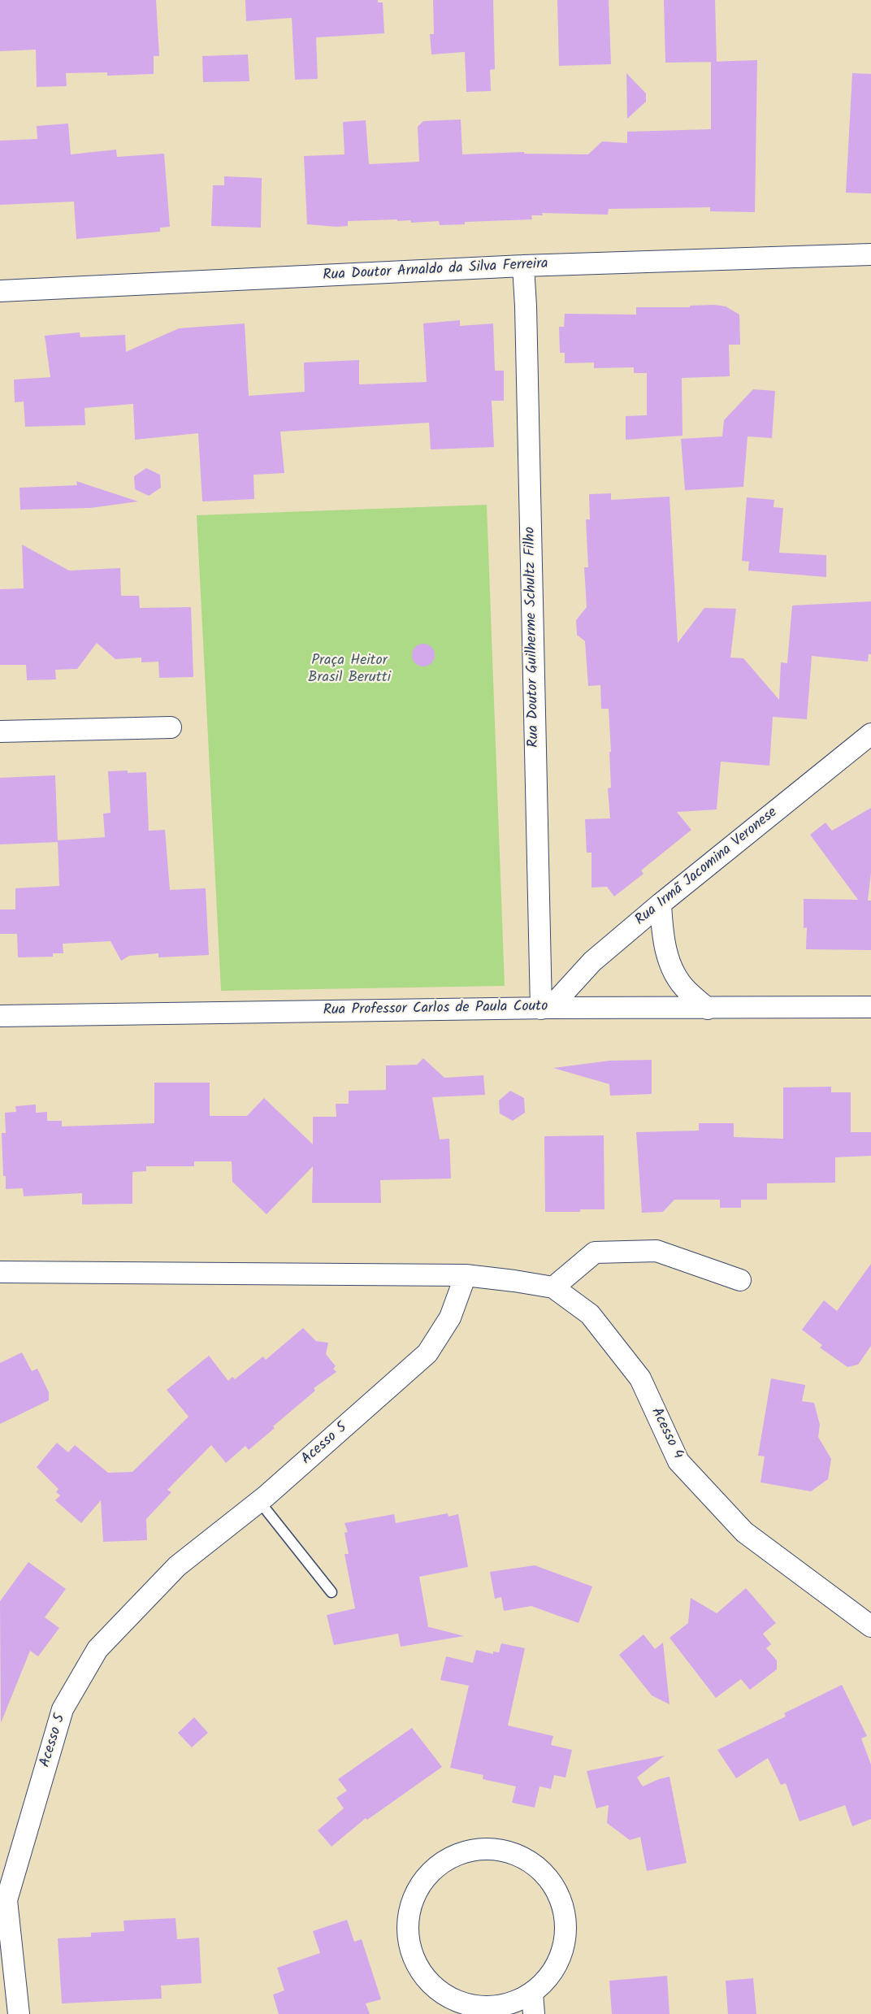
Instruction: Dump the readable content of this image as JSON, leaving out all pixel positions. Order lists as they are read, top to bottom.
{
  "streets": {
    "street": [
      "Rua Doutor Arnaldo da Silva Ferreira",
      "Rua Doutor Guilherme Schultz Filho",
      "Rua Irmã Jacomina Veronese",
      "Rua Professor Carlos de Paula Couto",
      "Acesso 4",
      "Acesso 5"
    ]
  },
  "crossings": [
    ["Rua Doutor Arnaldo da Silva Ferreira", "Rua Doutor Guilherme Schultz Filho"],
    ["Rua Doutor Guilherme Schultz Filho", "Rua Irmã Jacomina Veronese"],
    ["Rua Doutor Guilherme Schultz Filho", "Rua Professor Carlos de Paula Couto"],
    ["Rua Irmã Jacomina Veronese", "Rua Professor Carlos de Paula Couto"],
    ["Acesso 4", "Acesso 5"]
  ],
  "parks": ["Praça Heitor Brasil Berutti"]
}
